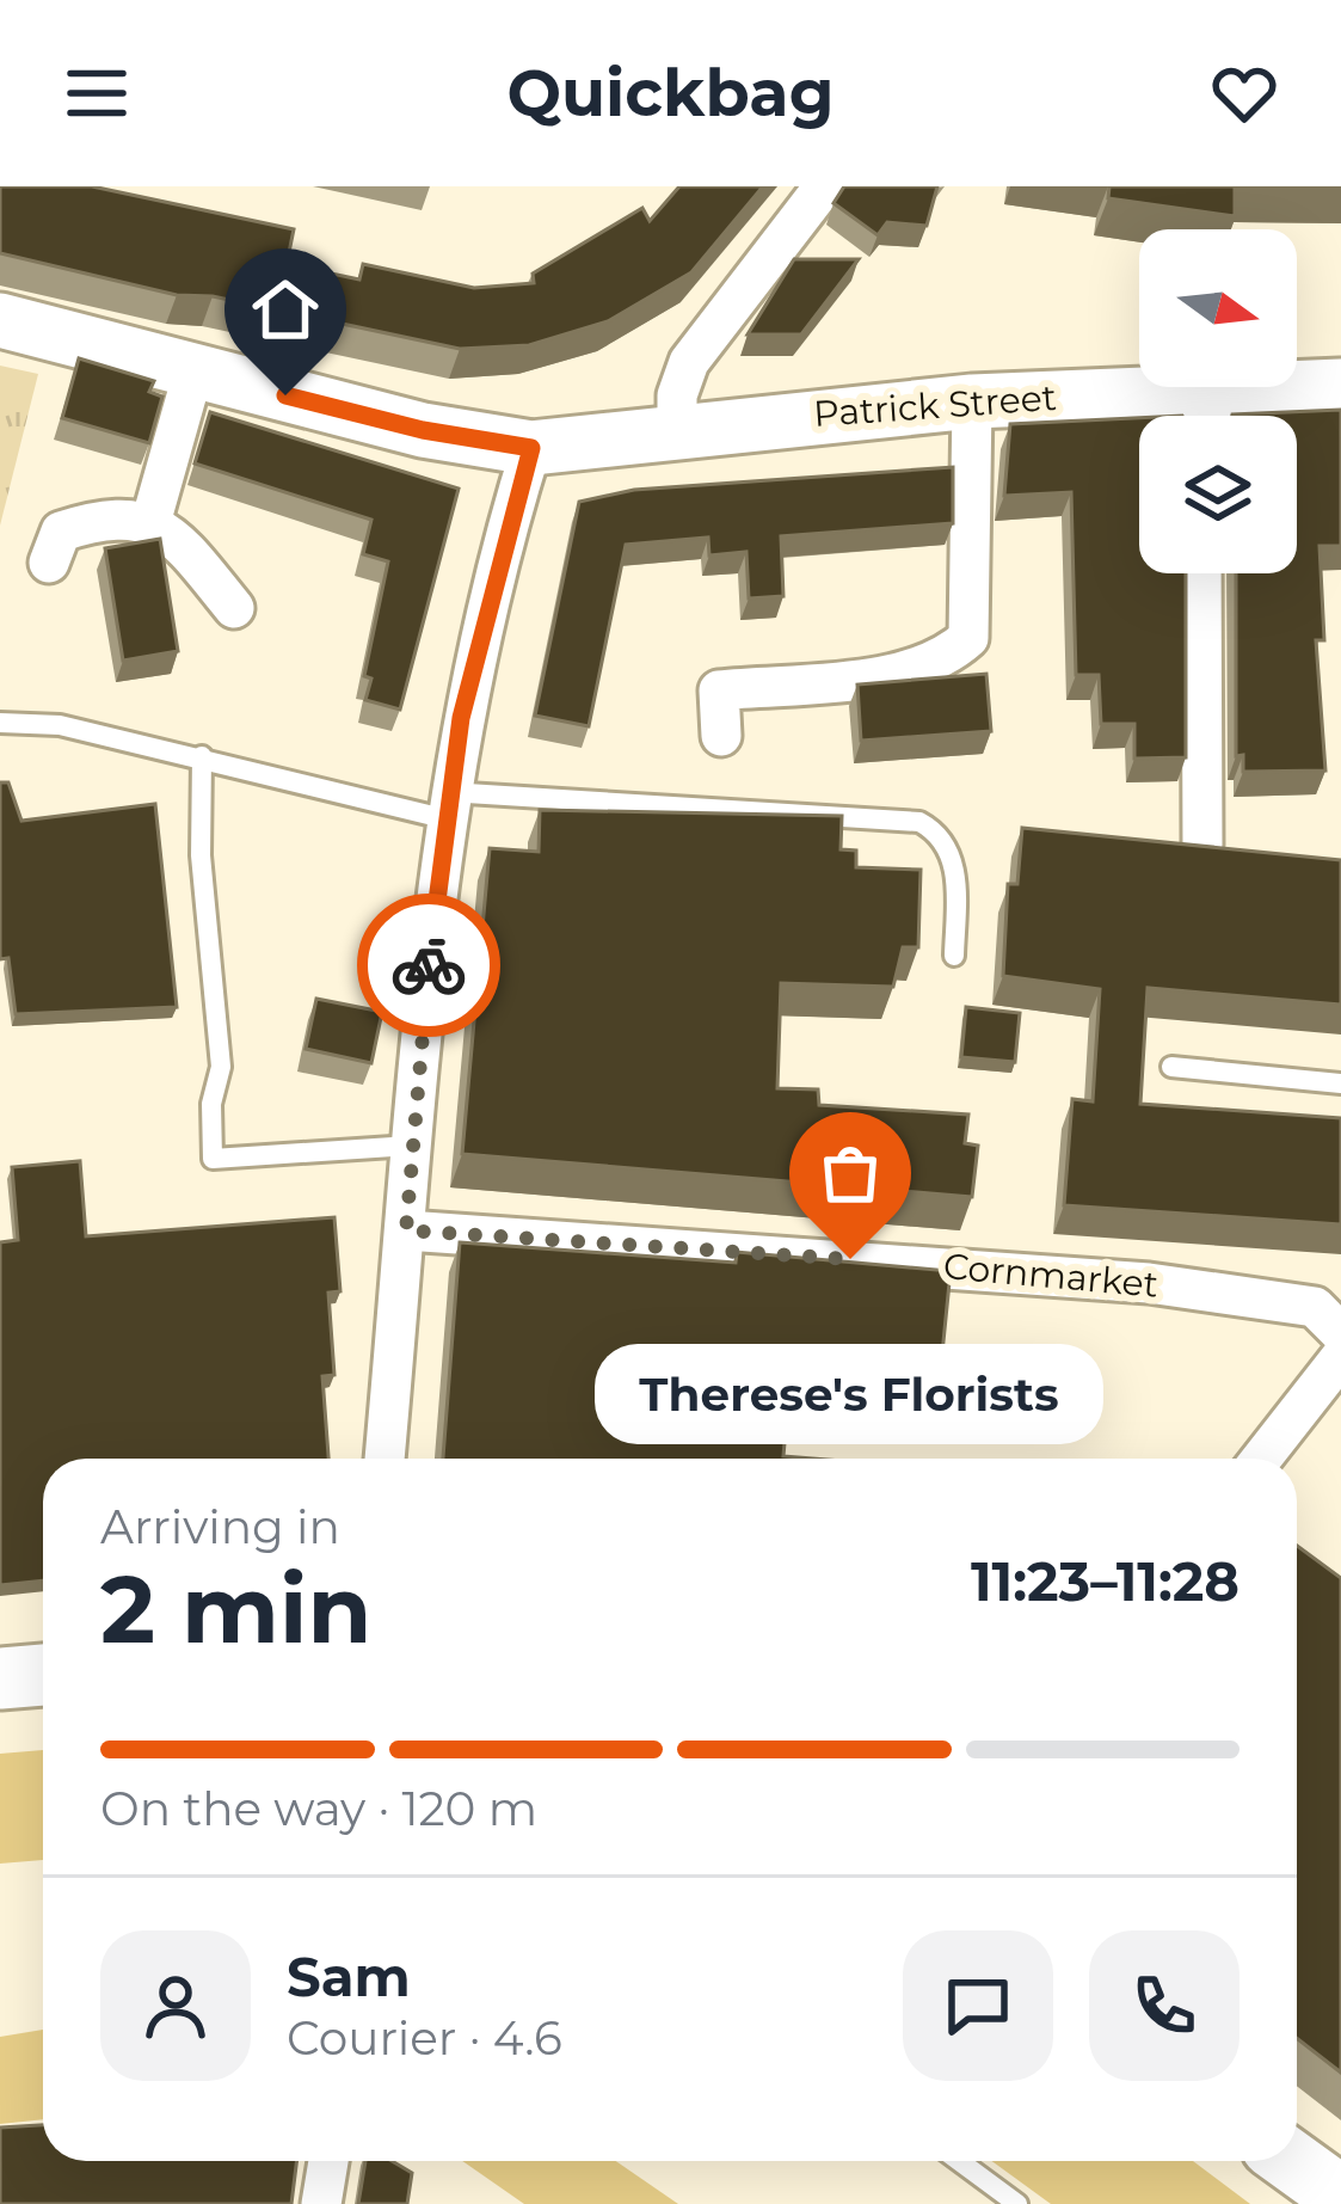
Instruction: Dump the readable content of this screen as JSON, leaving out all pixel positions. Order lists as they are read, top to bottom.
{
  "streets": {
    "main road": ["Patrick Street"],
    "street": ["Cornmarket"]
  },
  "places": ["Therese's Florists"],
  "north": "right",
  "page": {
    "header": "Quickbag",
    "bubble": "Therese's Florists",
    "heading": ["2 min", "Arriving in", "11:23–11:28"],
    "panel": ["Sam", "Courier · 4.6"],
    "bar": "On the way · 120 m"
  }
}
